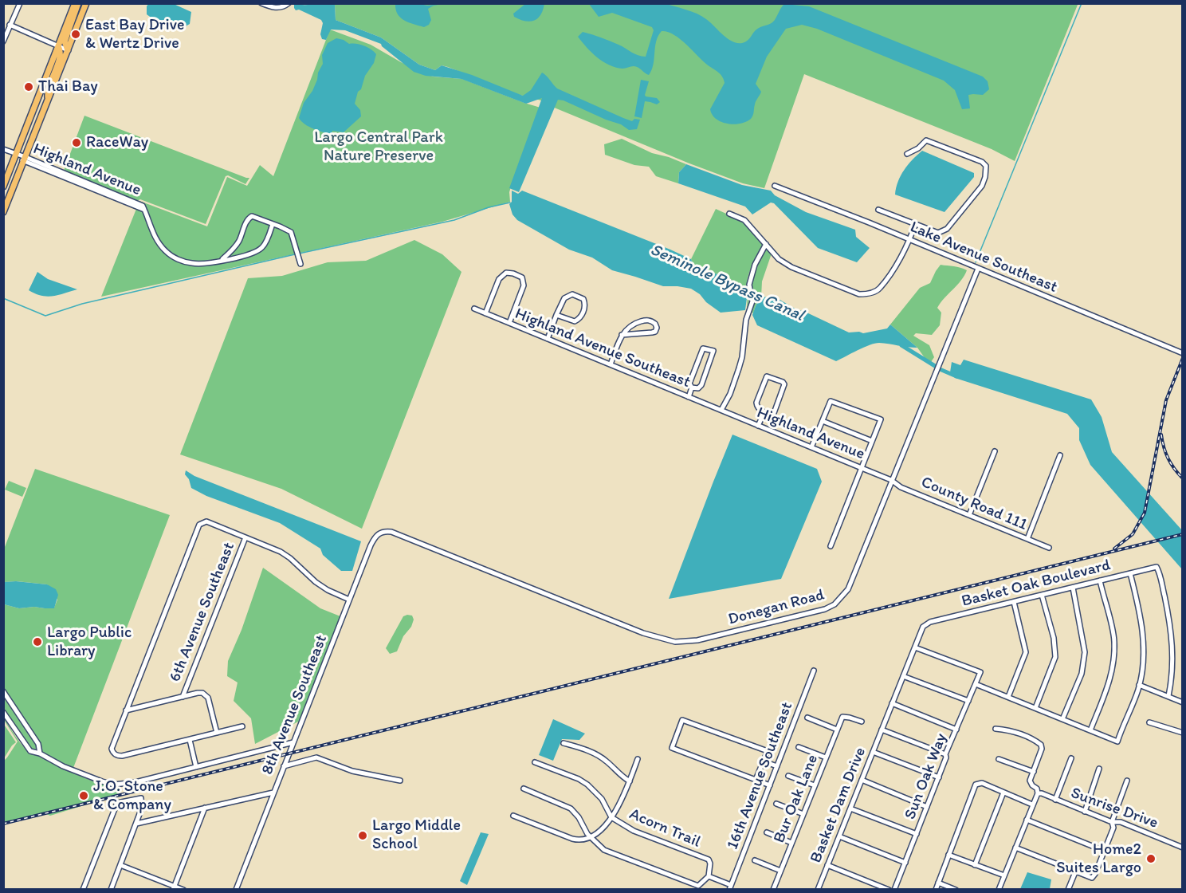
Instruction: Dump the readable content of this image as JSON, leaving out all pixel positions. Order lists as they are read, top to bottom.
{
  "streets": {
    "street": [
      "Highland Avenue",
      "Lake Avenue Southeast",
      "Highland Avenue Southeast",
      "County Road 111",
      "Basket Oak Boulevard",
      "Donegan Road",
      "6th Avenue Southeast",
      "8th Avenue Southeast",
      "16th Avenue Southeast",
      "Sun Oak Way",
      "Bur Oak Lane",
      "Basket Dam Drive",
      "Sunrise Drive",
      "Acorn Trail"
    ]
  },
  "crossings": [
    ["Highland Avenue", "Highland Avenue Southeast"],
    ["Highland Avenue", "County Road 111"],
    ["Highland Avenue", "Donegan Road"],
    ["Lake Avenue Southeast", "Donegan Road"],
    ["County Road 111", "Donegan Road"],
    ["Basket Oak Boulevard", "Basket Dam Drive"],
    ["Donegan Road", "8th Avenue Southeast"],
    ["Sun Oak Way", "Basket Dam Drive"]
  ],
  "water": ["Seminole Bypass Canal"],
  "parks": ["Largo Central Park Nature Preserve"],
  "places": [
    "East Bay Drive & Wertz Drive",
    "Thai Bay",
    "RaceWay",
    "Largo Public Library",
    "J.O. Stone & Company",
    "Largo Middle School",
    "Home2 Suites Largo"
  ]
}
